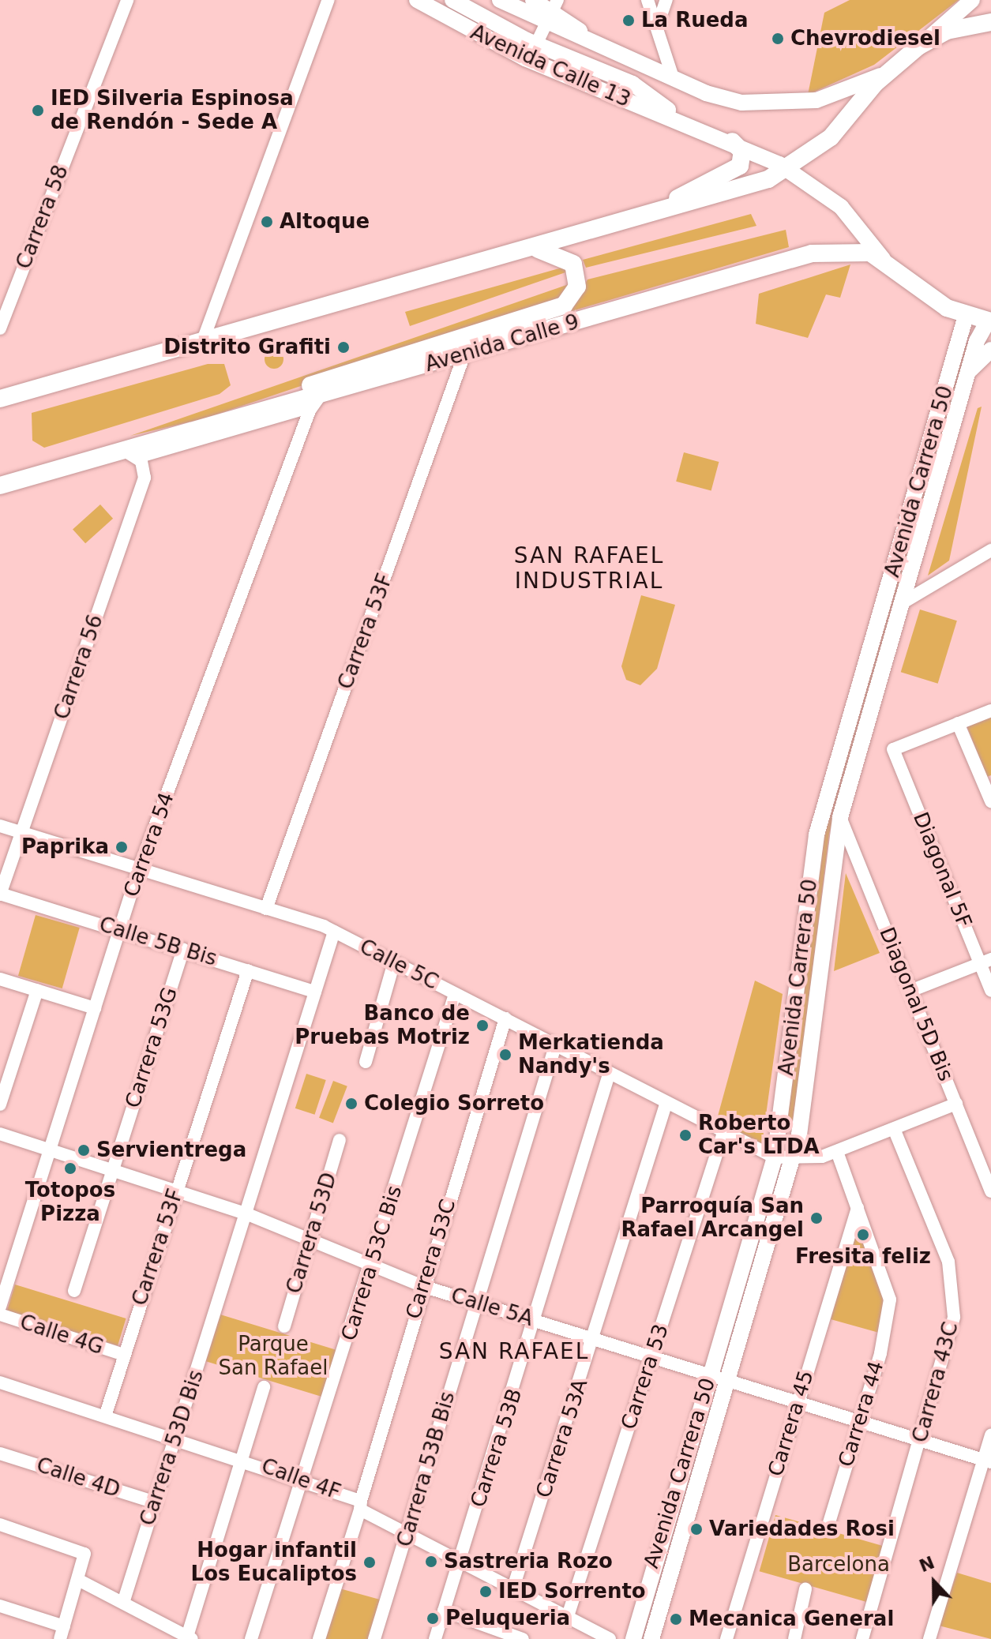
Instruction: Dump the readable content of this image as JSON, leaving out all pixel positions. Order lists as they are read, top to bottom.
{
  "streets": {
    "highway": ["Avenida Calle 9"],
    "main road": ["Avenida Calle 13", "Avenida Carrera 50"],
    "street": [
      "Carrera 58",
      "Carrera 53F",
      "Carrera 56",
      "Carrera 54",
      "Diagonal 5F",
      "Calle 5B Bis",
      "Calle 5C",
      "Diagonal 5D Bis",
      "Carrera 53G",
      "Carrera 53D",
      "Carrera 53C",
      "Carrera 53C Bis",
      "Calle 5A",
      "Calle 4G",
      "Carrera 53",
      "Carrera 43C",
      "Carrera 44",
      "Carrera 45",
      "Carrera 53A",
      "Carrera 53D Bis",
      "Carrera 53B",
      "Carrera 53B Bis",
      "Calle 4D",
      "Calle 4F"
    ]
  },
  "crossings": [
    ["Avenida Calle 13", "Avenida Calle 9"],
    ["Avenida Calle 9", "Avenida Carrera 50"],
    ["Avenida Calle 9", "Carrera 53F"],
    ["Avenida Calle 9", "Carrera 56"],
    ["Avenida Calle 9", "Carrera 54"],
    ["Avenida Carrera 50", "Calle 5C"],
    ["Avenida Carrera 50", "Diagonal 5D Bis"],
    ["Avenida Carrera 50", "Calle 5A"],
    ["Carrera 53F", "Calle 5B Bis"],
    ["Carrera 53F", "Calle 5C"],
    ["Carrera 53F", "Calle 5A"],
    ["Carrera 53F", "Calle 4G"],
    ["Carrera 53F", "Calle 4F"],
    ["Carrera 56", "Calle 5B Bis"],
    ["Carrera 56", "Calle 5C"],
    ["Carrera 54", "Calle 5B Bis"],
    ["Carrera 54", "Calle 5C"],
    ["Carrera 54", "Calle 5A"],
    ["Calle 5B Bis", "Carrera 53G"],
    ["Calle 5B Bis", "Carrera 53D Bis"],
    ["Calle 5C", "Carrera 53C"],
    ["Calle 5C", "Carrera 53C Bis"],
    ["Calle 5C", "Carrera 53"],
    ["Calle 5C", "Carrera 53A"],
    ["Calle 5C", "Carrera 53D Bis"],
    ["Calle 5C", "Carrera 53B"],
    ["Calle 5C", "Carrera 53B Bis"],
    ["Carrera 53G", "Calle 5A"],
    ["Carrera 53D", "Calle 5A"],
    ["Carrera 53C", "Calle 5A"],
    ["Carrera 53C", "Calle 4F"],
    ["Carrera 53C Bis", "Calle 5A"],
    ["Carrera 53C Bis", "Calle 4F"],
    ["Calle 5A", "Carrera 53"],
    ["Calle 5A", "Carrera 43C"],
    ["Calle 5A", "Carrera 44"],
    ["Calle 5A", "Carrera 45"],
    ["Calle 5A", "Carrera 53A"],
    ["Calle 5A", "Carrera 53D Bis"],
    ["Calle 5A", "Carrera 53B"],
    ["Calle 5A", "Carrera 53B Bis"],
    ["Carrera 53", "Calle 4F"],
    ["Carrera 44", "Carrera 45"],
    ["Carrera 53A", "Calle 4F"],
    ["Carrera 53D Bis", "Calle 4D"],
    ["Carrera 53D Bis", "Calle 4F"],
    ["Carrera 53B", "Calle 4F"],
    ["Carrera 53B Bis", "Calle 4F"]
  ],
  "districts": ["SAN RAFAEL INDUSTRIAL", "SAN RAFAEL"],
  "parks": ["Parque San Rafael", "Barcelona"],
  "places": [
    "La Rueda",
    "Chevrodiesel",
    "IED Silveria Espinosa de Rendón - Sede A",
    "Altoque",
    "Distrito Grafiti",
    "Paprika",
    "Banco de Pruebas Motriz",
    "Merkatienda Nandy's",
    "Colegio Sorreto",
    "Roberto Car's LTDA",
    "Servientrega",
    "Totopos Pizza",
    "Parroquía San Rafael Arcangel",
    "Fresita feliz",
    "Variedades Rosi",
    "Sastreria Rozo",
    "Hogar infantil Los Eucaliptos",
    "IED Sorrento",
    "Peluqueria",
    "Mecanica General"
  ],
  "north": "top"
}
